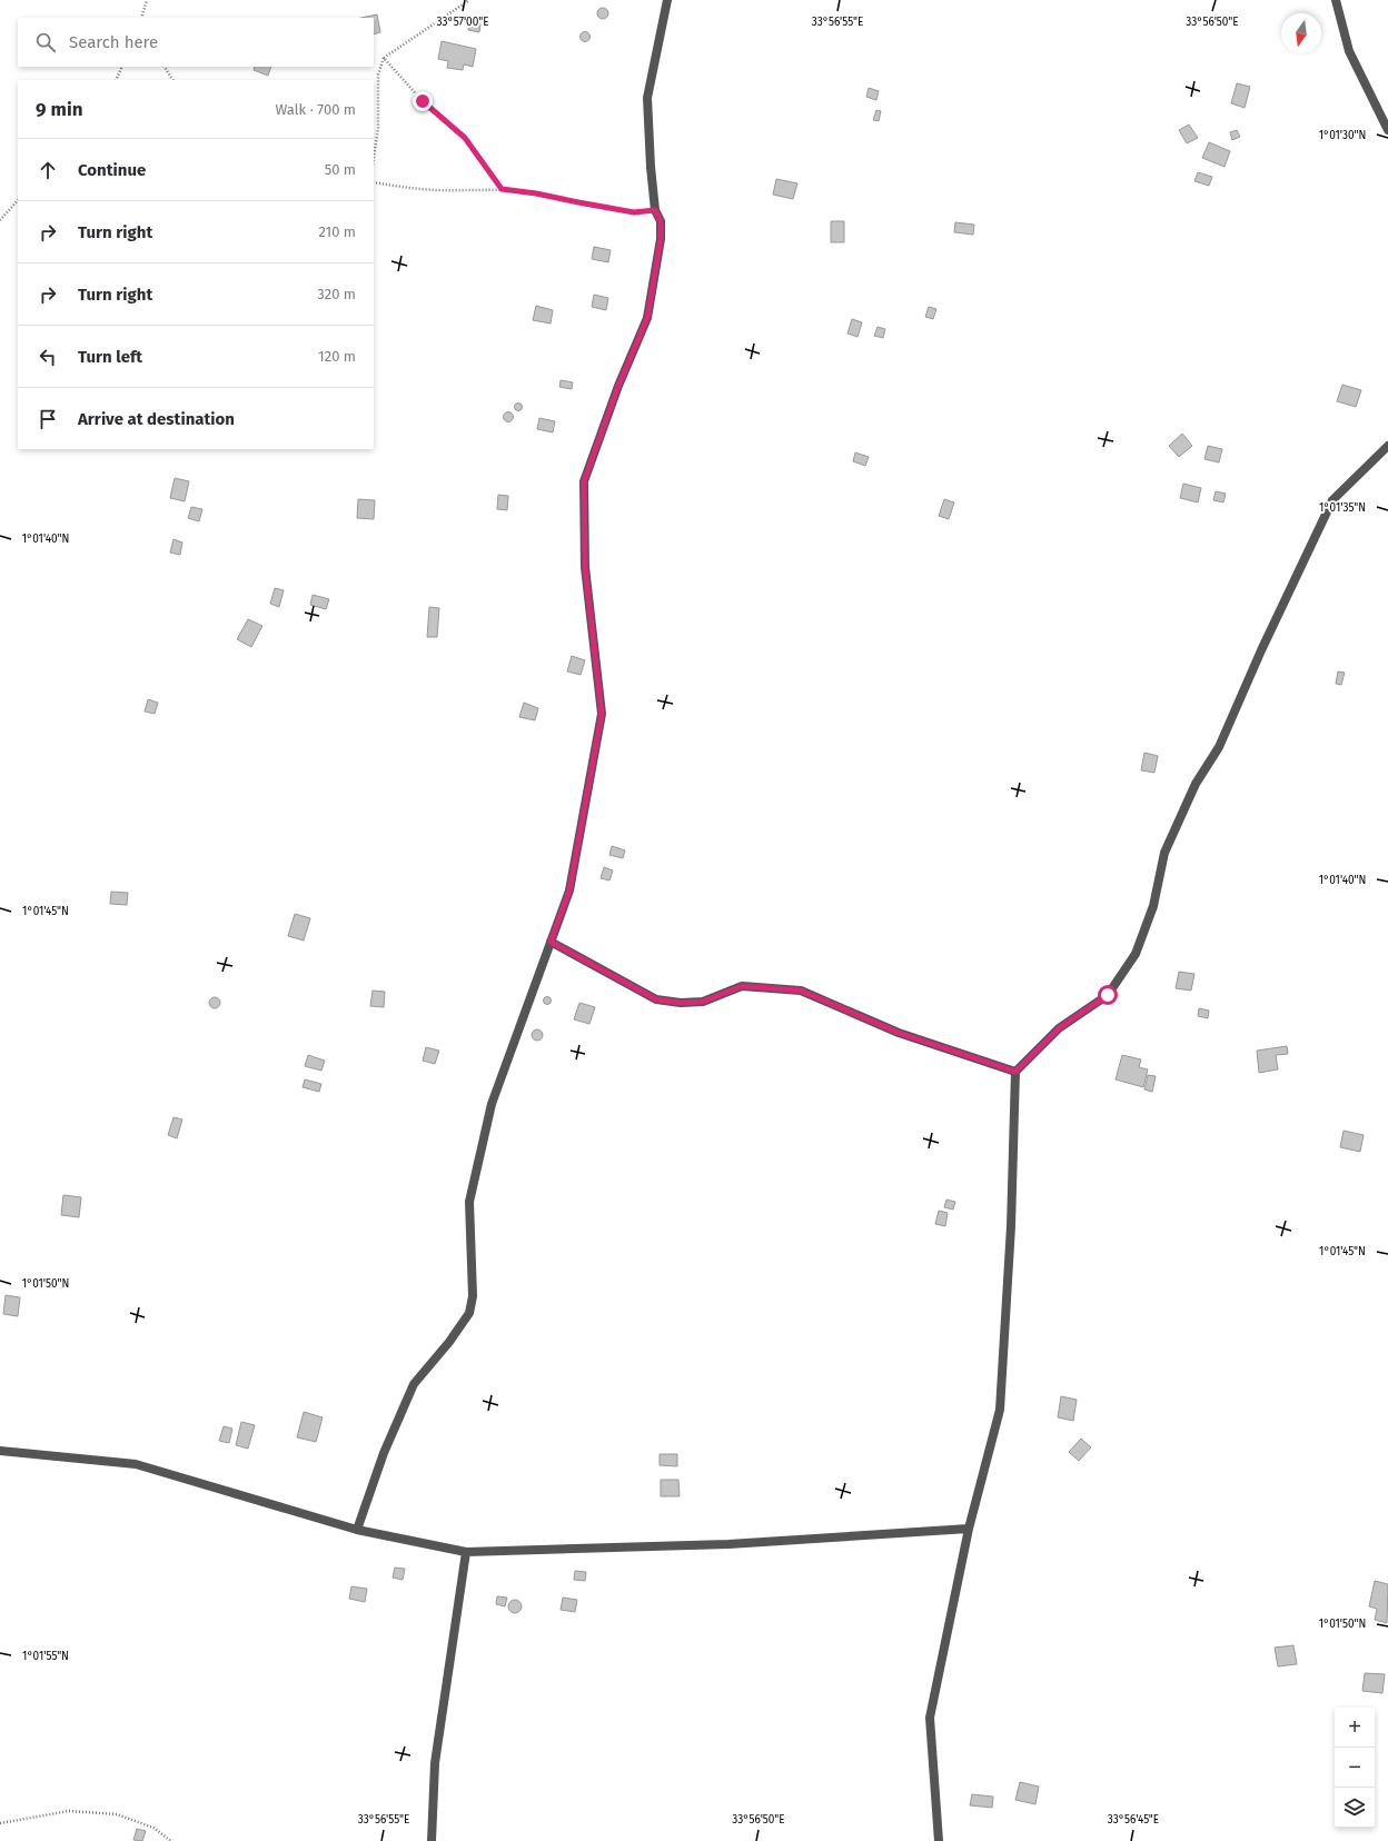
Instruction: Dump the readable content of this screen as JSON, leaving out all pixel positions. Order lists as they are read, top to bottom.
{
  "north": "bottom",
  "page": {
    "search": "Search here",
    "heading": ["9 min", "Walk · 700 m"],
    "list": [
      ["Continue", "50 m"],
      ["Turn right", "210 m"],
      ["Turn right", "320 m"],
      ["Turn left", "120 m"],
      "Arrive at destination"
    ],
    "map_buttons": ["+", "−"]
  },
  "coordinates": [
    "33°57'00\"E",
    "33°56'55\"E",
    "33°56'50\"E",
    "1°01'30\"N",
    "1°01'35\"N",
    "1°01'40\"N",
    "1°01'45\"N",
    "1°01'50\"N",
    "1°01'55\"N",
    "33°56'45\"E"
  ]
}
